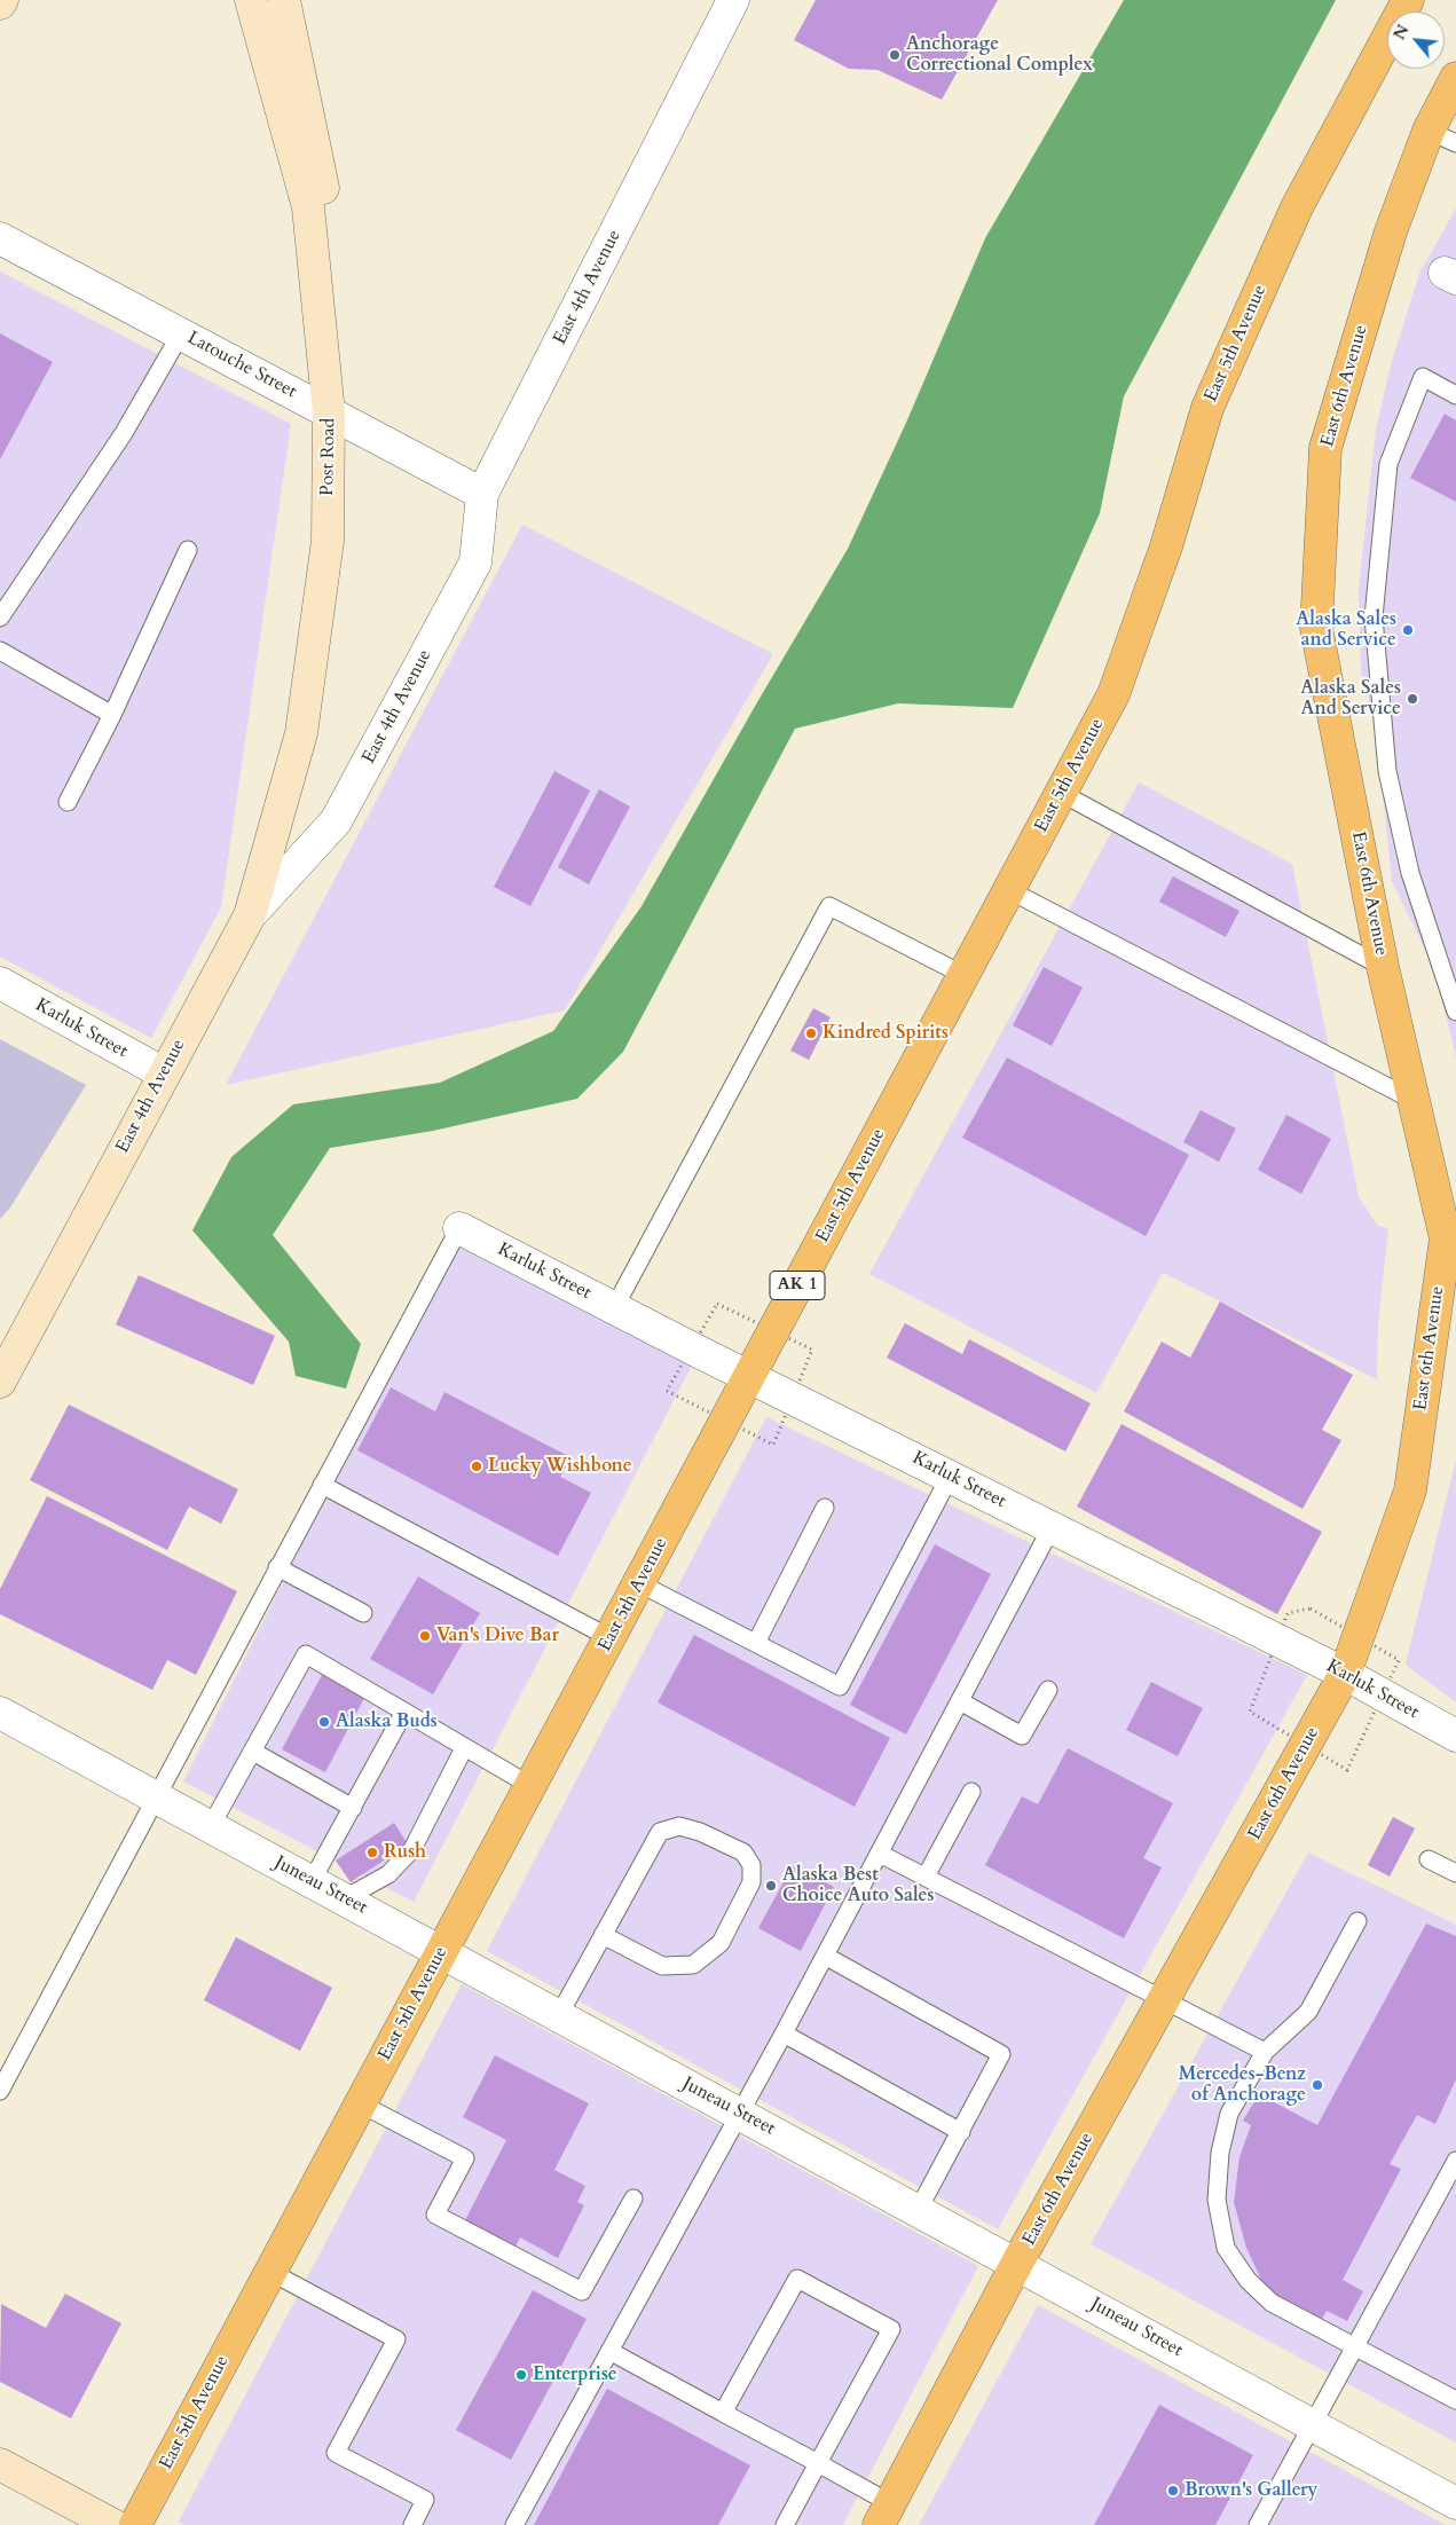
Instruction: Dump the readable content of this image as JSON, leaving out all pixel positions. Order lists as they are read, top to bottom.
{
  "streets": {
    "highway": ["East 5th Avenue", "East 6th Avenue", "AK 1"],
    "main road": ["East 4th Avenue", "Post Road"],
    "street": ["Latouche Street", "Karluk Street", "Juneau Street"]
  },
  "crossings": [
    ["East 4th Avenue", "Latouche Street"],
    ["East 4th Avenue", "Post Road"],
    ["East 4th Avenue", "Karluk Street"],
    ["East 5th Avenue", "Karluk Street"],
    ["East 5th Avenue", "Juneau Street"],
    ["Latouche Street", "Post Road"],
    ["East 6th Avenue", "Karluk Street"],
    ["East 6th Avenue", "Juneau Street"]
  ],
  "places": [
    "Anchorage Correctional Complex",
    "Alaska Sales and Service",
    "Alaska Sales And Service",
    "Kindred Spirits",
    "Lucky Wishbone",
    "Van's Dive Bar",
    "Alaska Buds",
    "Rush",
    "Alaska Best Choice Auto Sales",
    "Mercedes-Benz of Anchorage",
    "Enterprise",
    "Brown's Gallery"
  ],
  "north": "top left"
}
